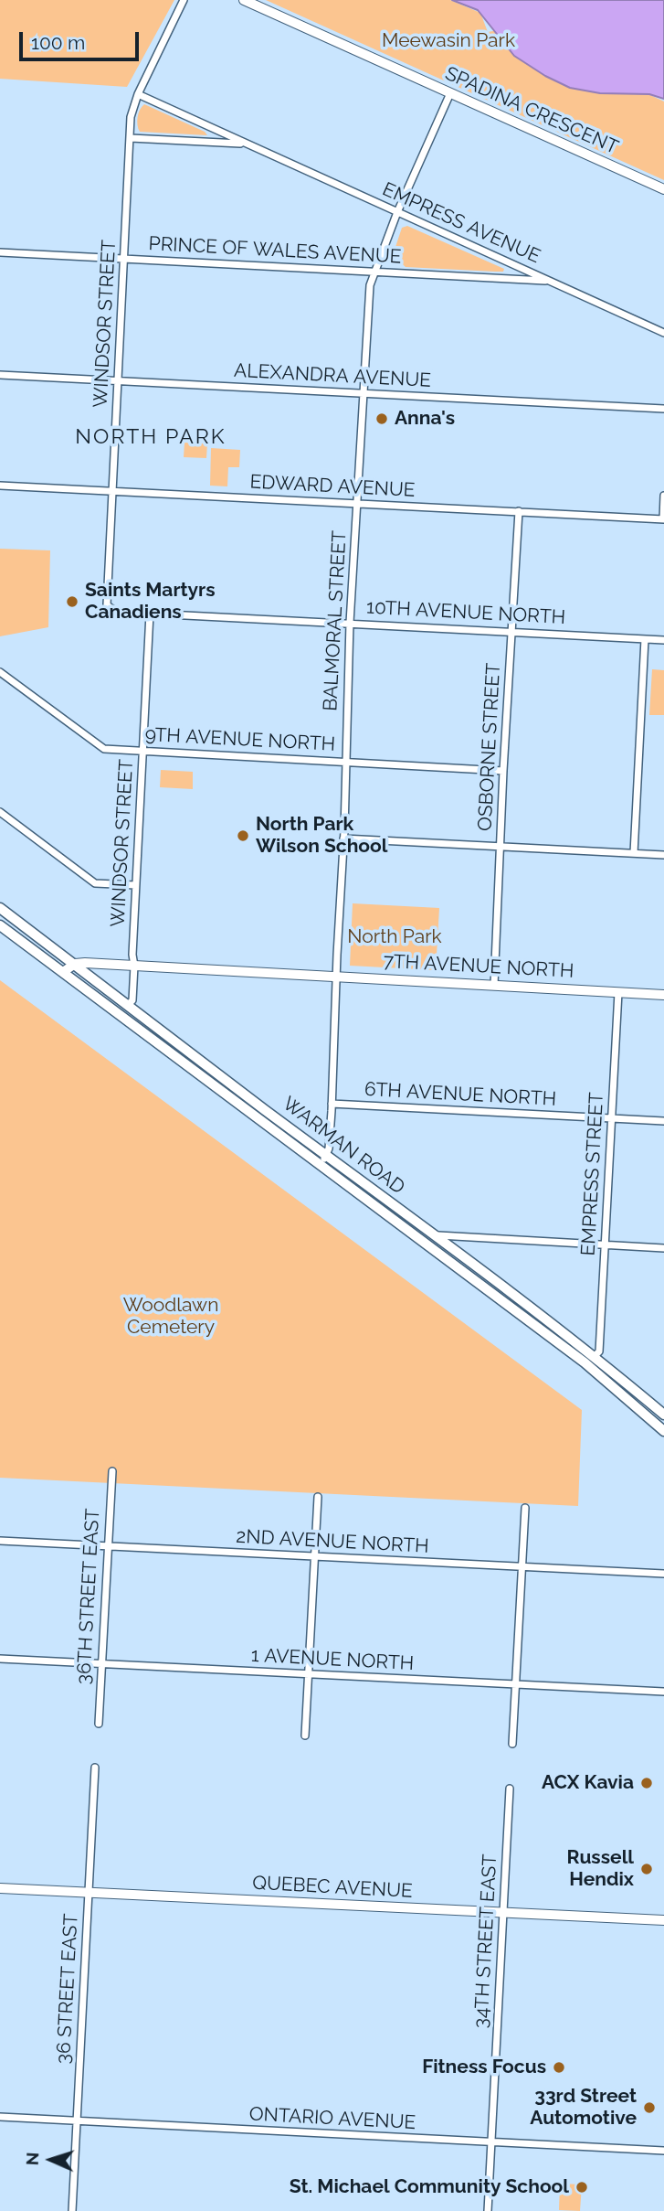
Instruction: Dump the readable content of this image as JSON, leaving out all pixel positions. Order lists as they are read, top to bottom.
{
  "streets": {
    "main road": ["WARMAN ROAD"],
    "street": [
      "SPADINA CRESCENT",
      "EMPRESS AVENUE",
      "PRINCE OF WALES AVENUE",
      "WINDSOR STREET",
      "ALEXANDRA AVENUE",
      "EDWARD AVENUE",
      "10TH AVENUE NORTH",
      "BALMORAL STREET",
      "9TH AVENUE NORTH",
      "OSBORNE STREET",
      "7TH AVENUE NORTH",
      "6TH AVENUE NORTH",
      "EMPRESS STREET",
      "2ND AVENUE NORTH",
      "36TH STREET EAST",
      "1 AVENUE NORTH",
      "QUEBEC AVENUE",
      "34TH STREET EAST",
      "36 STREET EAST",
      "ONTARIO AVENUE"
    ]
  },
  "crossings": [
    ["SPADINA CRESCENT", "BALMORAL STREET"],
    ["EMPRESS AVENUE", "PRINCE OF WALES AVENUE"],
    ["EMPRESS AVENUE", "WINDSOR STREET"],
    ["EMPRESS AVENUE", "BALMORAL STREET"],
    ["PRINCE OF WALES AVENUE", "WINDSOR STREET"],
    ["PRINCE OF WALES AVENUE", "BALMORAL STREET"],
    ["WINDSOR STREET", "ALEXANDRA AVENUE"],
    ["WINDSOR STREET", "EDWARD AVENUE"],
    ["WINDSOR STREET", "10TH AVENUE NORTH"],
    ["WINDSOR STREET", "9TH AVENUE NORTH"],
    ["WINDSOR STREET", "7TH AVENUE NORTH"],
    ["WINDSOR STREET", "WARMAN ROAD"],
    ["ALEXANDRA AVENUE", "BALMORAL STREET"],
    ["EDWARD AVENUE", "BALMORAL STREET"],
    ["EDWARD AVENUE", "OSBORNE STREET"],
    ["10TH AVENUE NORTH", "BALMORAL STREET"],
    ["10TH AVENUE NORTH", "OSBORNE STREET"],
    ["BALMORAL STREET", "9TH AVENUE NORTH"],
    ["BALMORAL STREET", "7TH AVENUE NORTH"],
    ["BALMORAL STREET", "6TH AVENUE NORTH"],
    ["BALMORAL STREET", "WARMAN ROAD"],
    ["9TH AVENUE NORTH", "OSBORNE STREET"],
    ["OSBORNE STREET", "7TH AVENUE NORTH"],
    ["7TH AVENUE NORTH", "WARMAN ROAD"],
    ["7TH AVENUE NORTH", "EMPRESS STREET"],
    ["6TH AVENUE NORTH", "EMPRESS STREET"],
    ["WARMAN ROAD", "EMPRESS STREET"],
    ["2ND AVENUE NORTH", "36TH STREET EAST"],
    ["36TH STREET EAST", "1 AVENUE NORTH"],
    ["QUEBEC AVENUE", "34TH STREET EAST"],
    ["QUEBEC AVENUE", "36 STREET EAST"],
    ["34TH STREET EAST", "ONTARIO AVENUE"],
    ["36 STREET EAST", "ONTARIO AVENUE"]
  ],
  "districts": ["NORTH PARK"],
  "parks": ["Meewasin Park", "North Park", "Woodlawn Cemetery"],
  "places": [
    "Anna's",
    "Saints Martyrs Canadiens",
    "North Park Wilson School",
    "ACX Kavia",
    "Russell Hendix",
    "Fitness Focus",
    "33rd Street Automotive",
    "St. Michael Community School"
  ],
  "scale_bar": "100 m",
  "north": "left"
}
